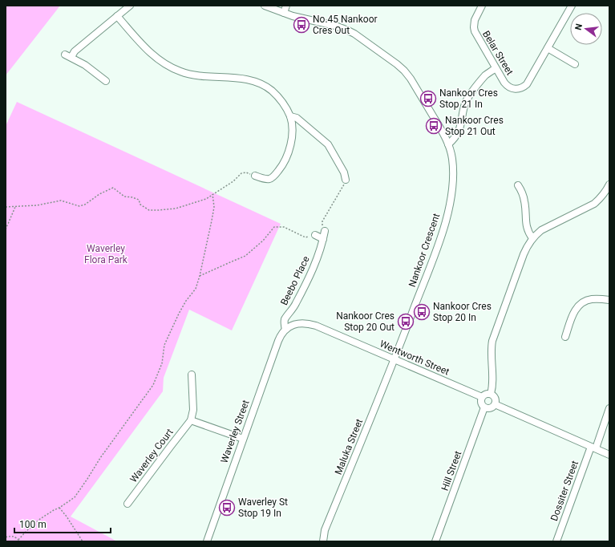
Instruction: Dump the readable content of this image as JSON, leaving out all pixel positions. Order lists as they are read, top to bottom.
{
  "streets": {
    "street": [
      "Belar Street",
      "Nankoor Crescent",
      "Beebo Place",
      "Wentworth Street",
      "Waverley Street",
      "Maluka Street",
      "Waverley Court",
      "Hill Street",
      "Dossiter Street"
    ]
  },
  "crossings": [
    ["Nankoor Crescent", "Wentworth Street"],
    ["Nankoor Crescent", "Maluka Street"],
    ["Beebo Place", "Wentworth Street"],
    ["Beebo Place", "Waverley Street"],
    ["Wentworth Street", "Waverley Street"],
    ["Wentworth Street", "Maluka Street"],
    ["Wentworth Street", "Hill Street"]
  ],
  "parks": ["Waverley Flora Park"],
  "places": {
    "bus stop": [
      "No.45 Nankoor Cres Out",
      "Nankoor Cres Stop 21 In",
      "Nankoor Cres Stop 21 Out",
      "Nankoor Cres Stop 20 In",
      "Nankoor Cres Stop 20 Out",
      "Waverley St Stop 19 In"
    ]
  },
  "scale_bar": "100 m",
  "north": "left"
}
